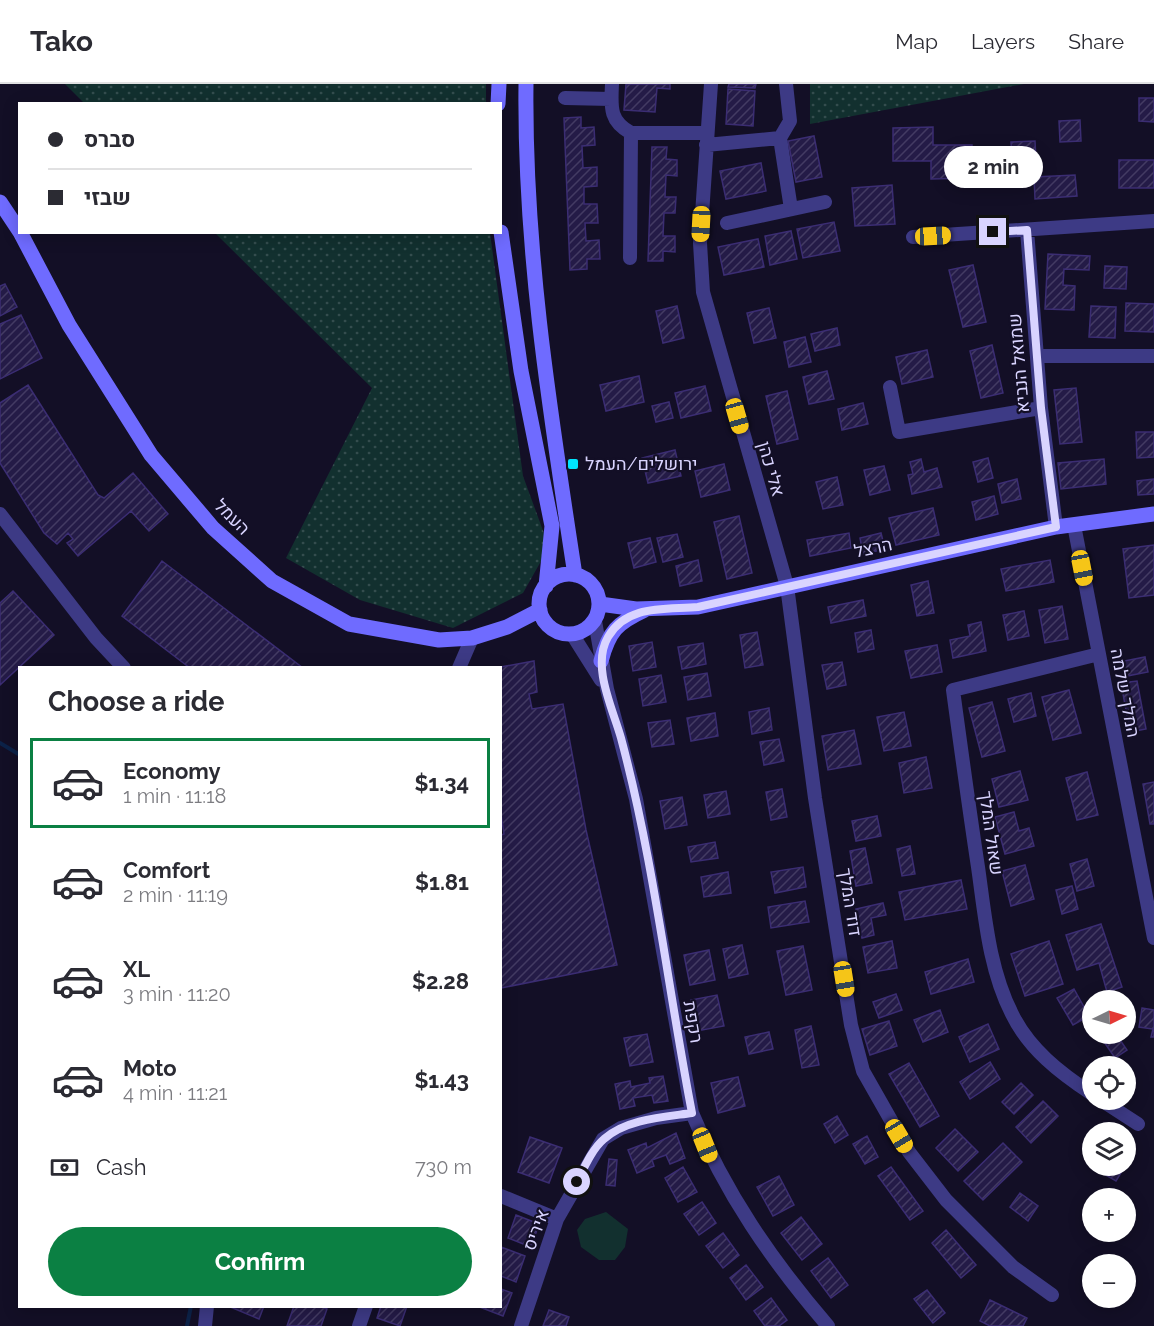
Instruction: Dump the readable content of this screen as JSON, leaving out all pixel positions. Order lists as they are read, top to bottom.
{
  "streets": {
    "street": [
      "שמואל הנביא",
      "אלי כהן",
      "העמל",
      "הרצל",
      "המלך שלמה",
      "שאול המלך",
      "דוד המלך",
      "רקפת",
      "איריס"
    ]
  },
  "crossings": [
    ["שמואל הנביא", "הרצל"],
    ["אלי כהן", "הרצל"],
    ["אלי כהן", "דוד המלך"],
    ["העמל", "הרצל"],
    ["העמל", "רקפת"],
    ["הרצל", "המלך שלמה"],
    ["הרצל", "דוד המלך"],
    ["הרצל", "רקפת"],
    ["המלך שלמה", "שאול המלך"],
    ["רקפת", "איריס"]
  ],
  "places": {
    "transit": ["ירושלים/העמל"]
  },
  "north": "right",
  "page": {
    "header": "Tako",
    "nav": ["Map", "Layers", "Share"],
    "banner": ["סברס", "שבזי"],
    "bubble": "2 min",
    "heading": "Choose a ride",
    "list": [
      {
        "name": "Economy",
        "note": "1 min · 11:18",
        "value": "$1.34"
      },
      {
        "name": "Comfort",
        "note": "2 min · 11:19",
        "value": "$1.81"
      },
      {
        "name": "XL",
        "note": "3 min · 11:20",
        "value": "$2.28"
      },
      {
        "name": "Moto",
        "note": "4 min · 11:21",
        "value": "$1.43"
      }
    ],
    "map_buttons": ["+", "−"],
    "pay": ["Cash", "730 m"],
    "buttons": "Confirm"
  }
}
